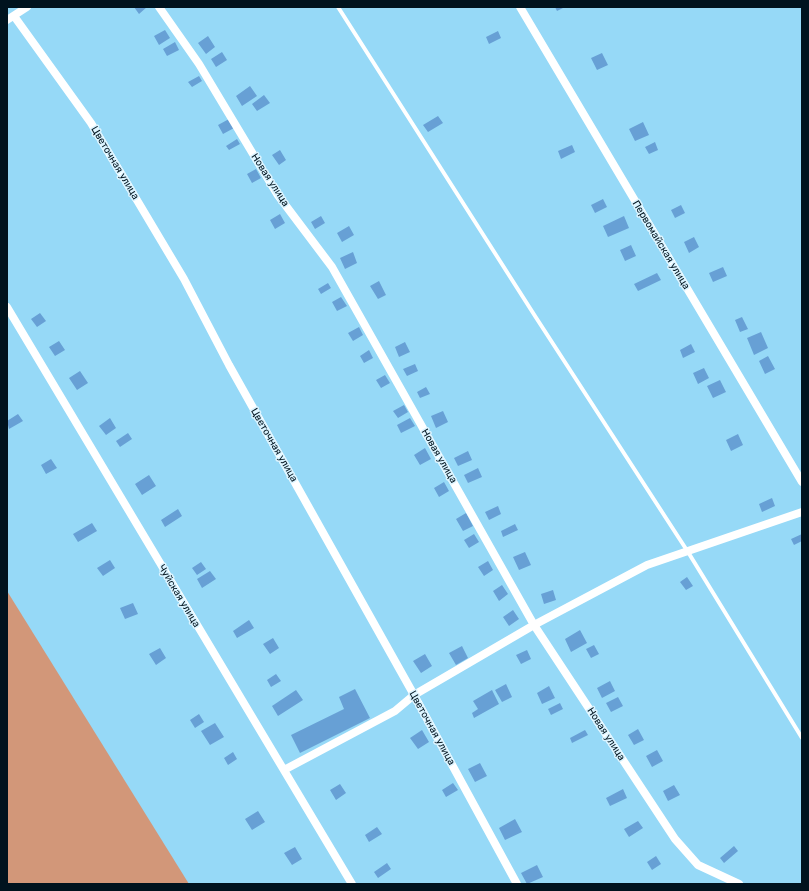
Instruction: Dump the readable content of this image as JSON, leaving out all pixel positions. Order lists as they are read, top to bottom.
{
  "streets": {
    "street": [
      "Цветочная улица",
      "Новая улица",
      "Первомайская улица",
      "Чуйская улица"
    ]
  }
}
